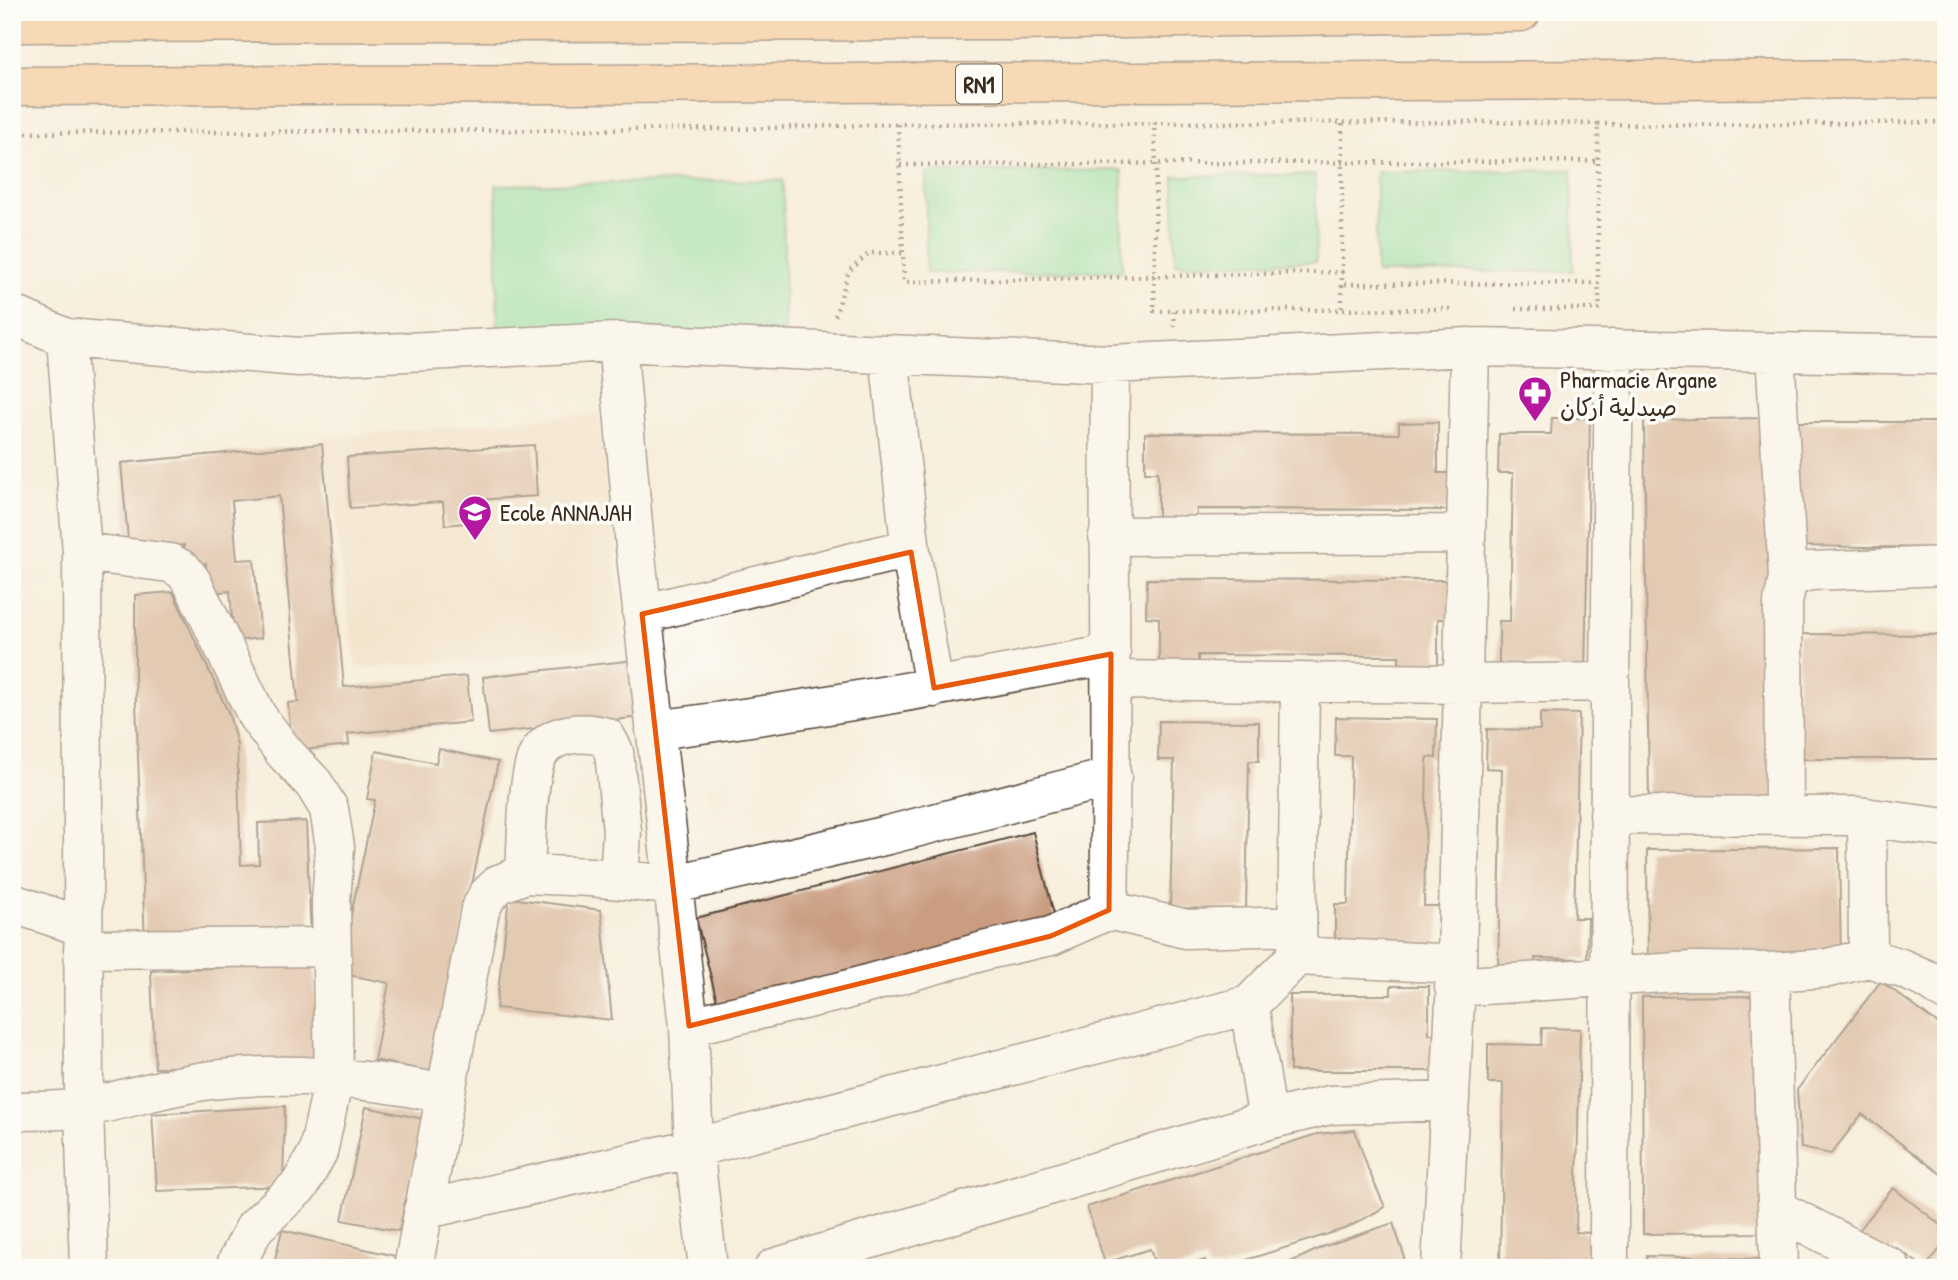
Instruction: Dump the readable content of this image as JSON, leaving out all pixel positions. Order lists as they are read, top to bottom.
{
  "streets": {
    "highway": ["RN1"]
  },
  "places": {
    "pharmacy": ["Pharmacie Argane صيدلية أركان"],
    "school or university": ["Ecole ANNAJAH"]
  }
}
